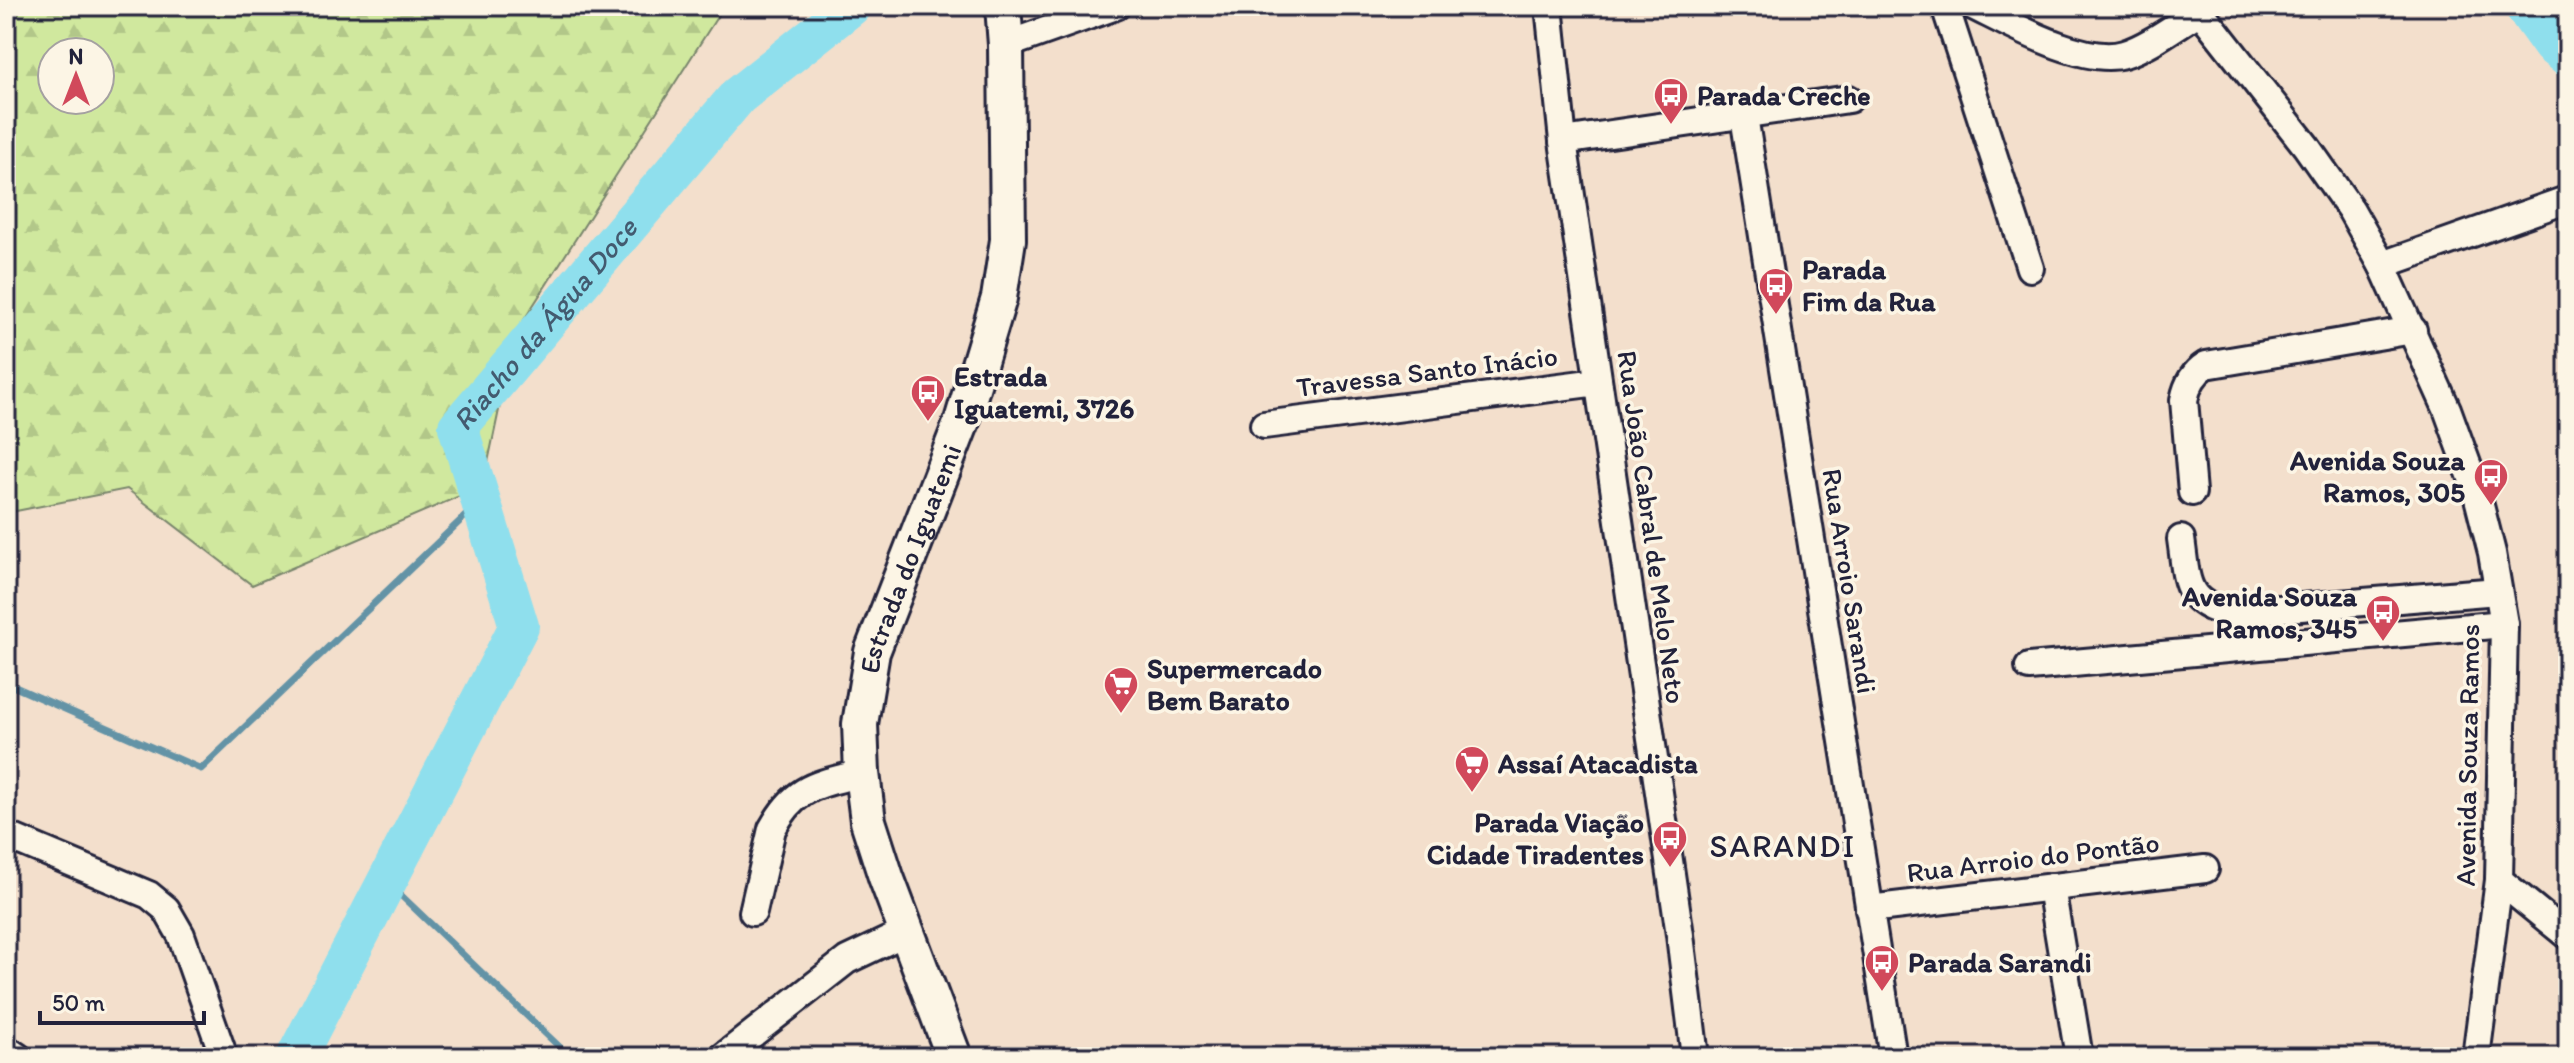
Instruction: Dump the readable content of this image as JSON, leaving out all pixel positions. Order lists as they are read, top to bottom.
{
  "streets": {
    "main road": ["Estrada do Iguatemi"],
    "street": [
      "Travessa Santo Inácio",
      "Rua João Cabral de Melo Neto",
      "Rua Arroio Sarandi",
      "Avenida Souza Ramos",
      "Rua Arroio do Pontão"
    ]
  },
  "crossings": [
    ["Travessa Santo Inácio", "Rua João Cabral de Melo Neto"],
    ["Rua Arroio Sarandi", "Rua Arroio do Pontão"]
  ],
  "districts": ["SARANDI"],
  "water": ["Riacho da Água Doce"],
  "places": {
    "bus stop": [
      "Parada Creche",
      "Parada Fim da Rua",
      "Estrada Iguatemi, 3726",
      "Avenida Souza Ramos, 305",
      "Avenida Souza Ramos, 345",
      "Parada Viação Cidade Tiradentes",
      "Parada Sarandi"
    ],
    "supermarket": ["Supermercado Bem Barato", "Assaí Atacadista"]
  },
  "scale_bar": "50 m",
  "north": "top"
}
